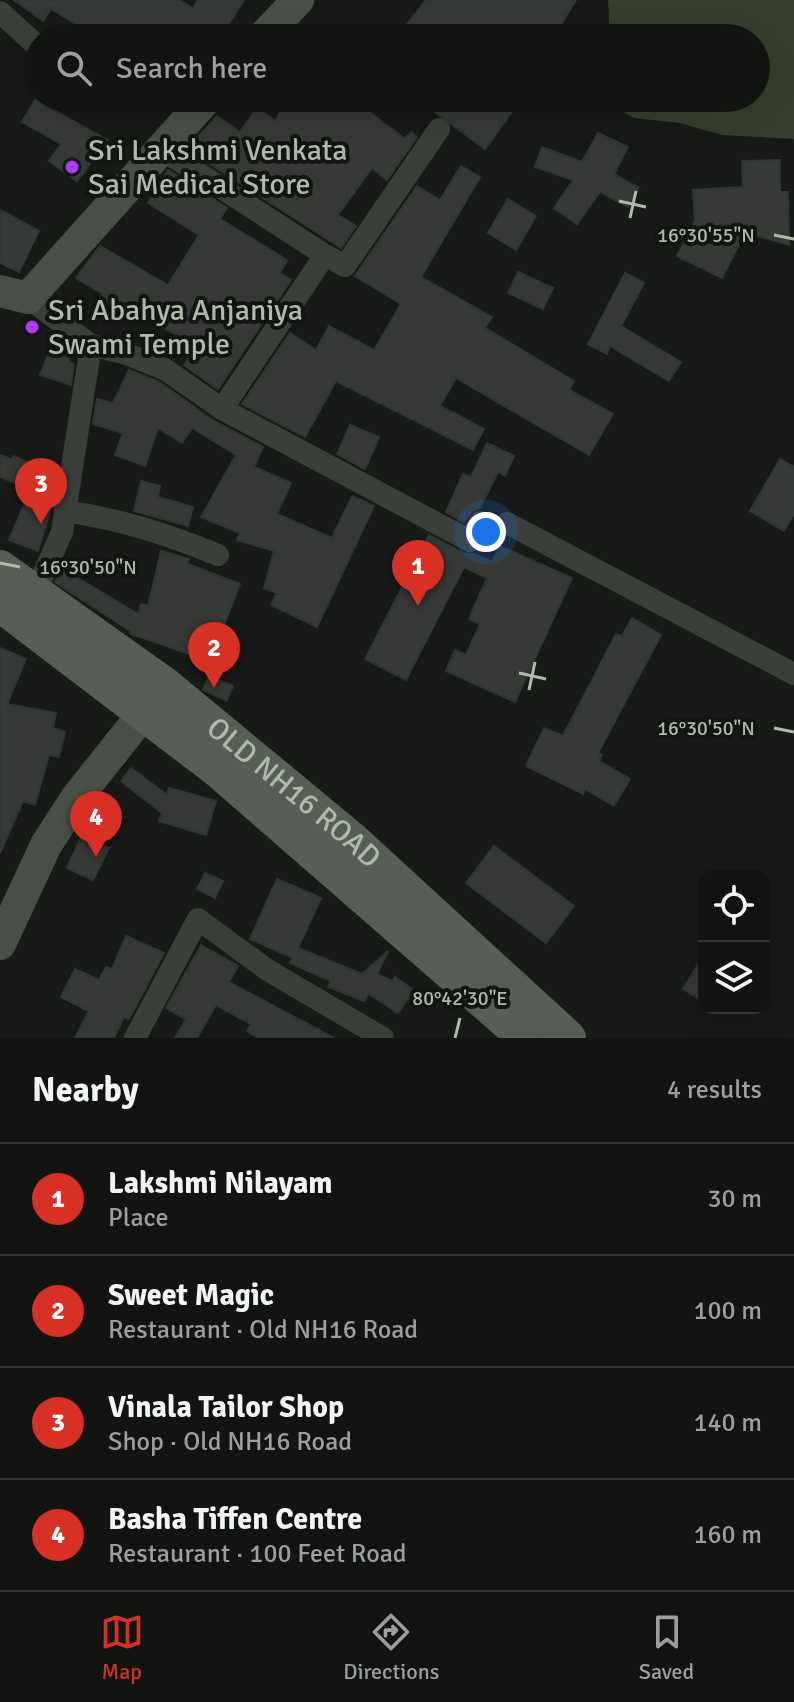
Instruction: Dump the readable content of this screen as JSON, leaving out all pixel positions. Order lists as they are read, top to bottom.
{
  "streets": {
    "main road": ["OLD NH16 ROAD"]
  },
  "places": ["Sri Lakshmi Venkata Sai Medical Store", "Sri Abahya Anjaniya Swami Temple"],
  "page": {
    "search": "Search here",
    "pins": [
      "3",
      "1",
      "2",
      "4"
    ],
    "heading": ["Nearby", "4 results"],
    "list": [
      {
        "mark": "1",
        "name": "Lakshmi Nilayam",
        "note": "Place",
        "value": "30 m"
      },
      {
        "mark": "2",
        "name": "Sweet Magic",
        "note": "Restaurant · Old NH16 Road",
        "value": "100 m"
      },
      {
        "mark": "3",
        "name": "Vinala Tailor Shop",
        "note": "Shop · Old NH16 Road",
        "value": "140 m"
      },
      {
        "mark": "4",
        "name": "Basha Tiffen Centre",
        "note": "Restaurant · 100 Feet Road",
        "value": "160 m"
      }
    ],
    "nav": ["Map", "Directions", "Saved"]
  },
  "coordinates": ["16°30'55\"N", "16°30'50\"N", "80°42'30\"E"]
}
